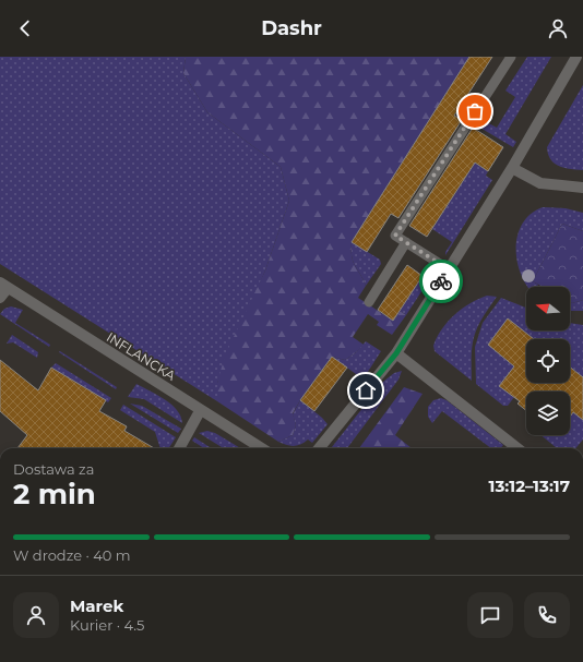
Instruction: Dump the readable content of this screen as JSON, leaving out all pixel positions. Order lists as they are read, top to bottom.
{
  "streets": {
    "street": ["INFLANCKA"]
  },
  "north": "left",
  "page": {
    "header": "Dashr",
    "heading": ["2 min", "Dostawa za", "13:12–13:17"],
    "panel": ["Marek", "Kurier · 4.5"],
    "bar": "W drodze · 40 m"
  }
}
